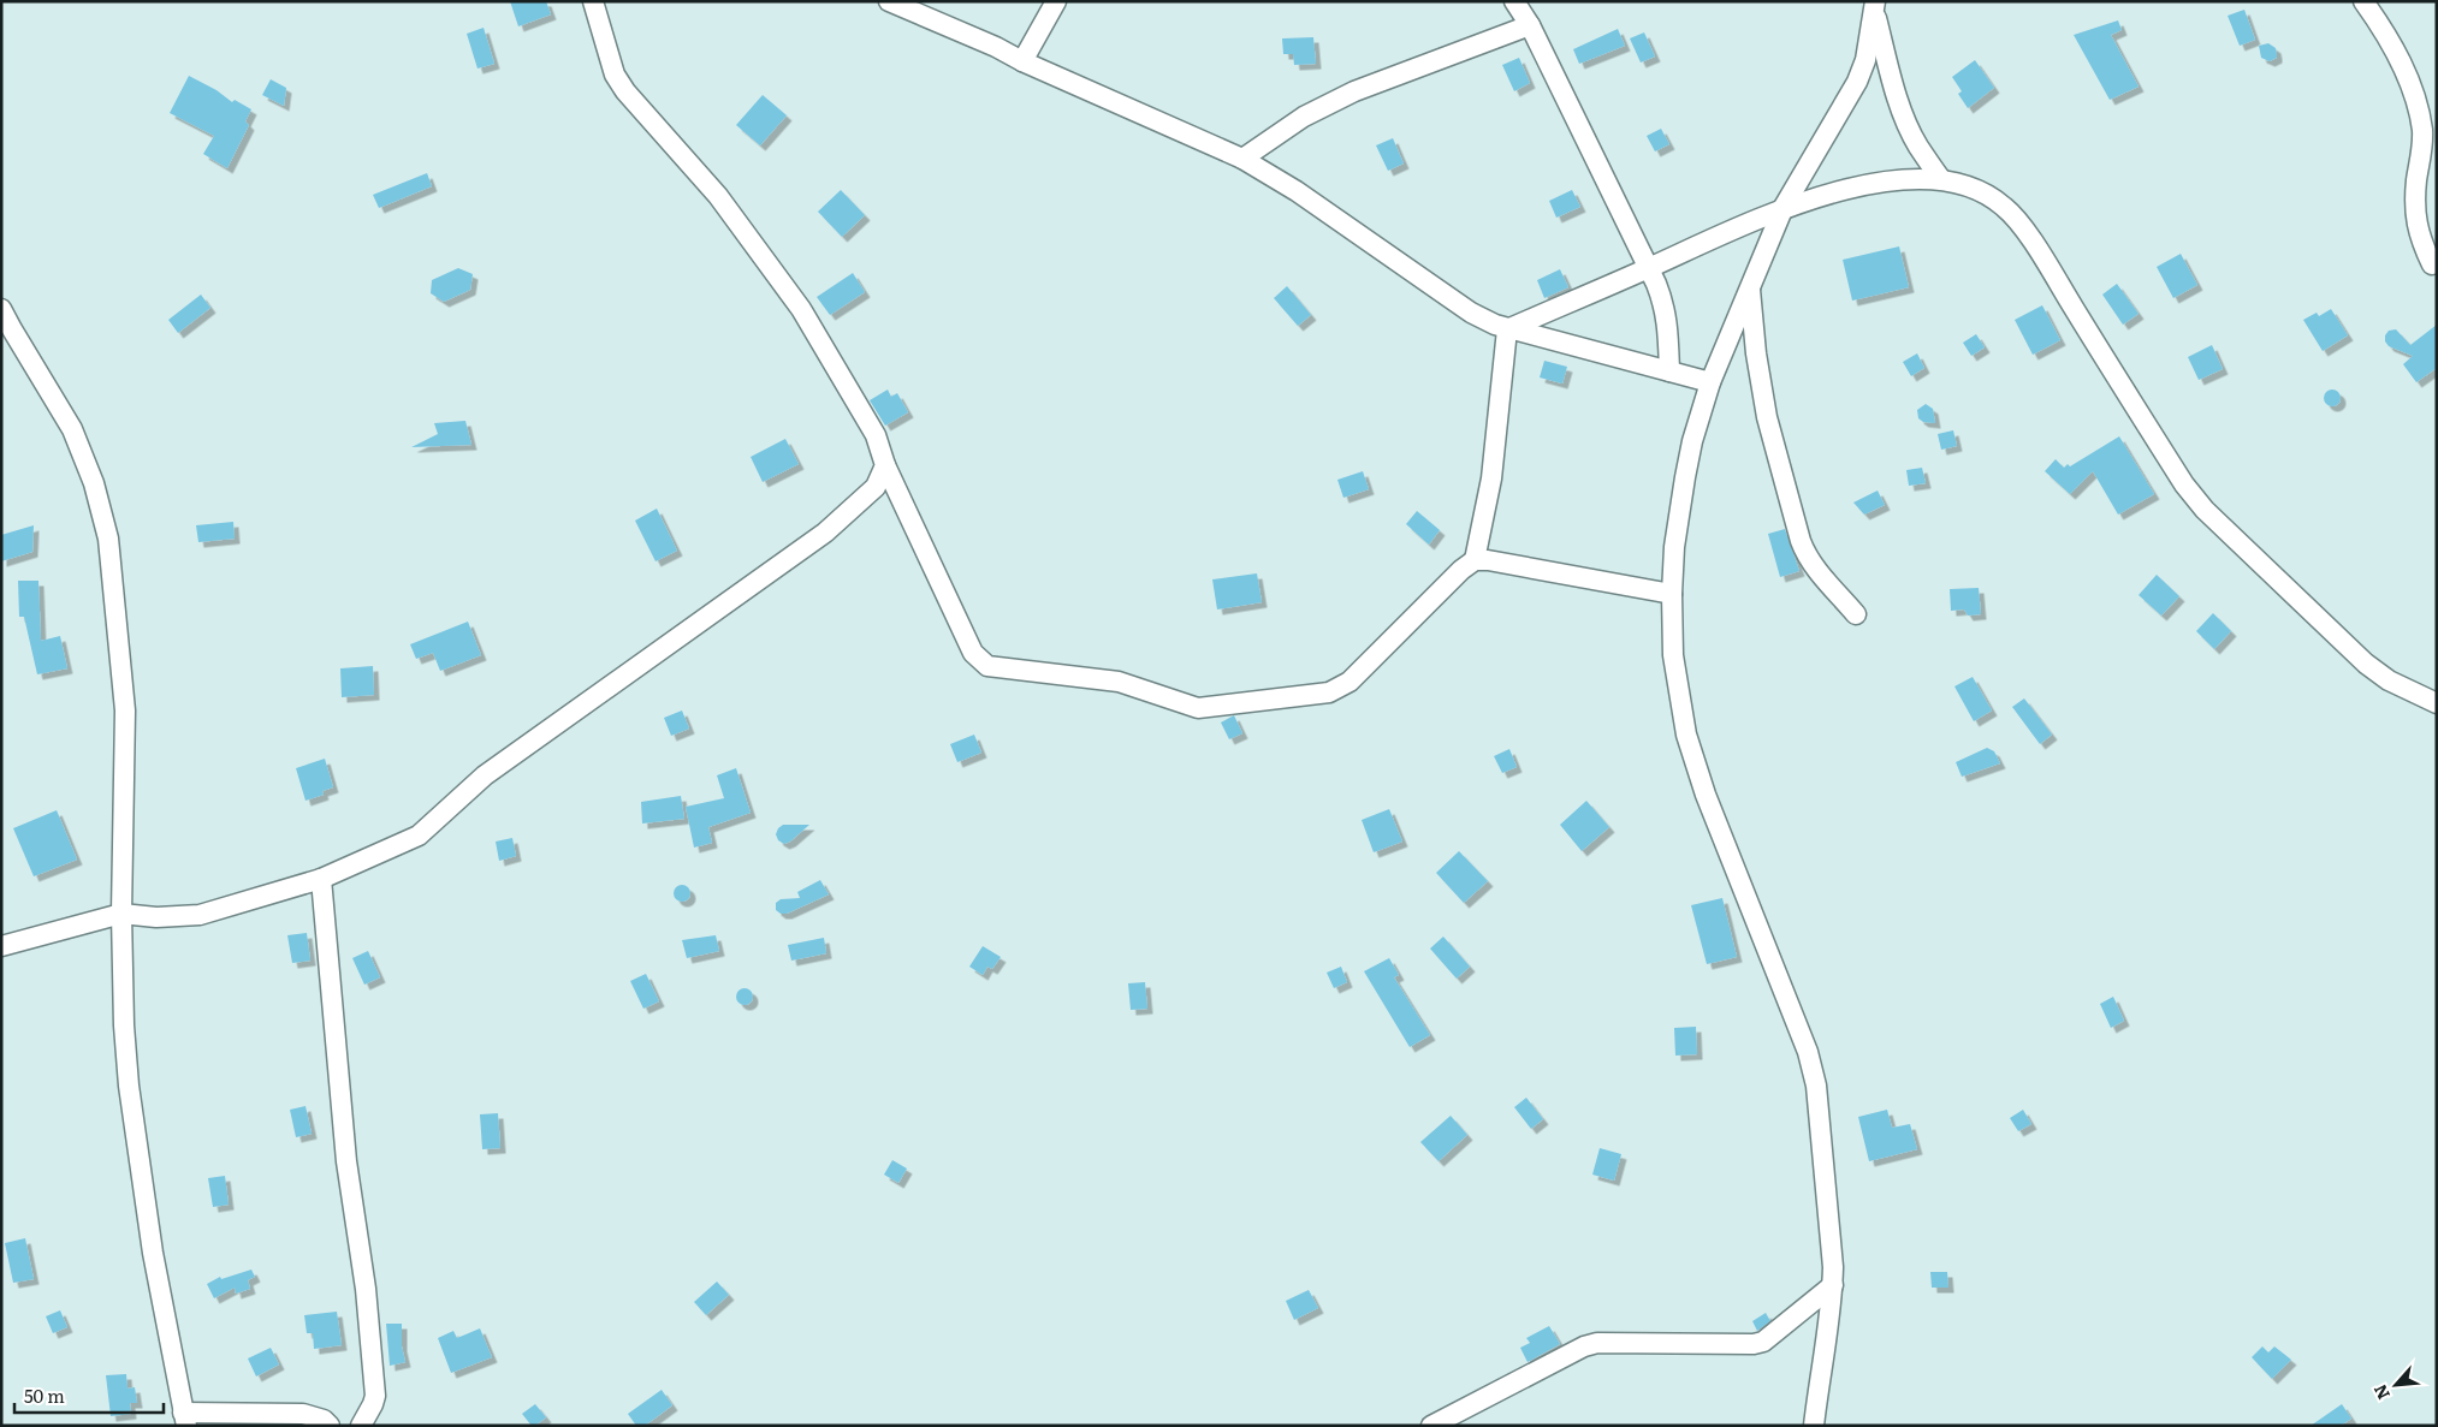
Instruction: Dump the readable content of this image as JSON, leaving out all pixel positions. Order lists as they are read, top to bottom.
{
  "scale_bar": "50 m",
  "north": "bottom left"
}
